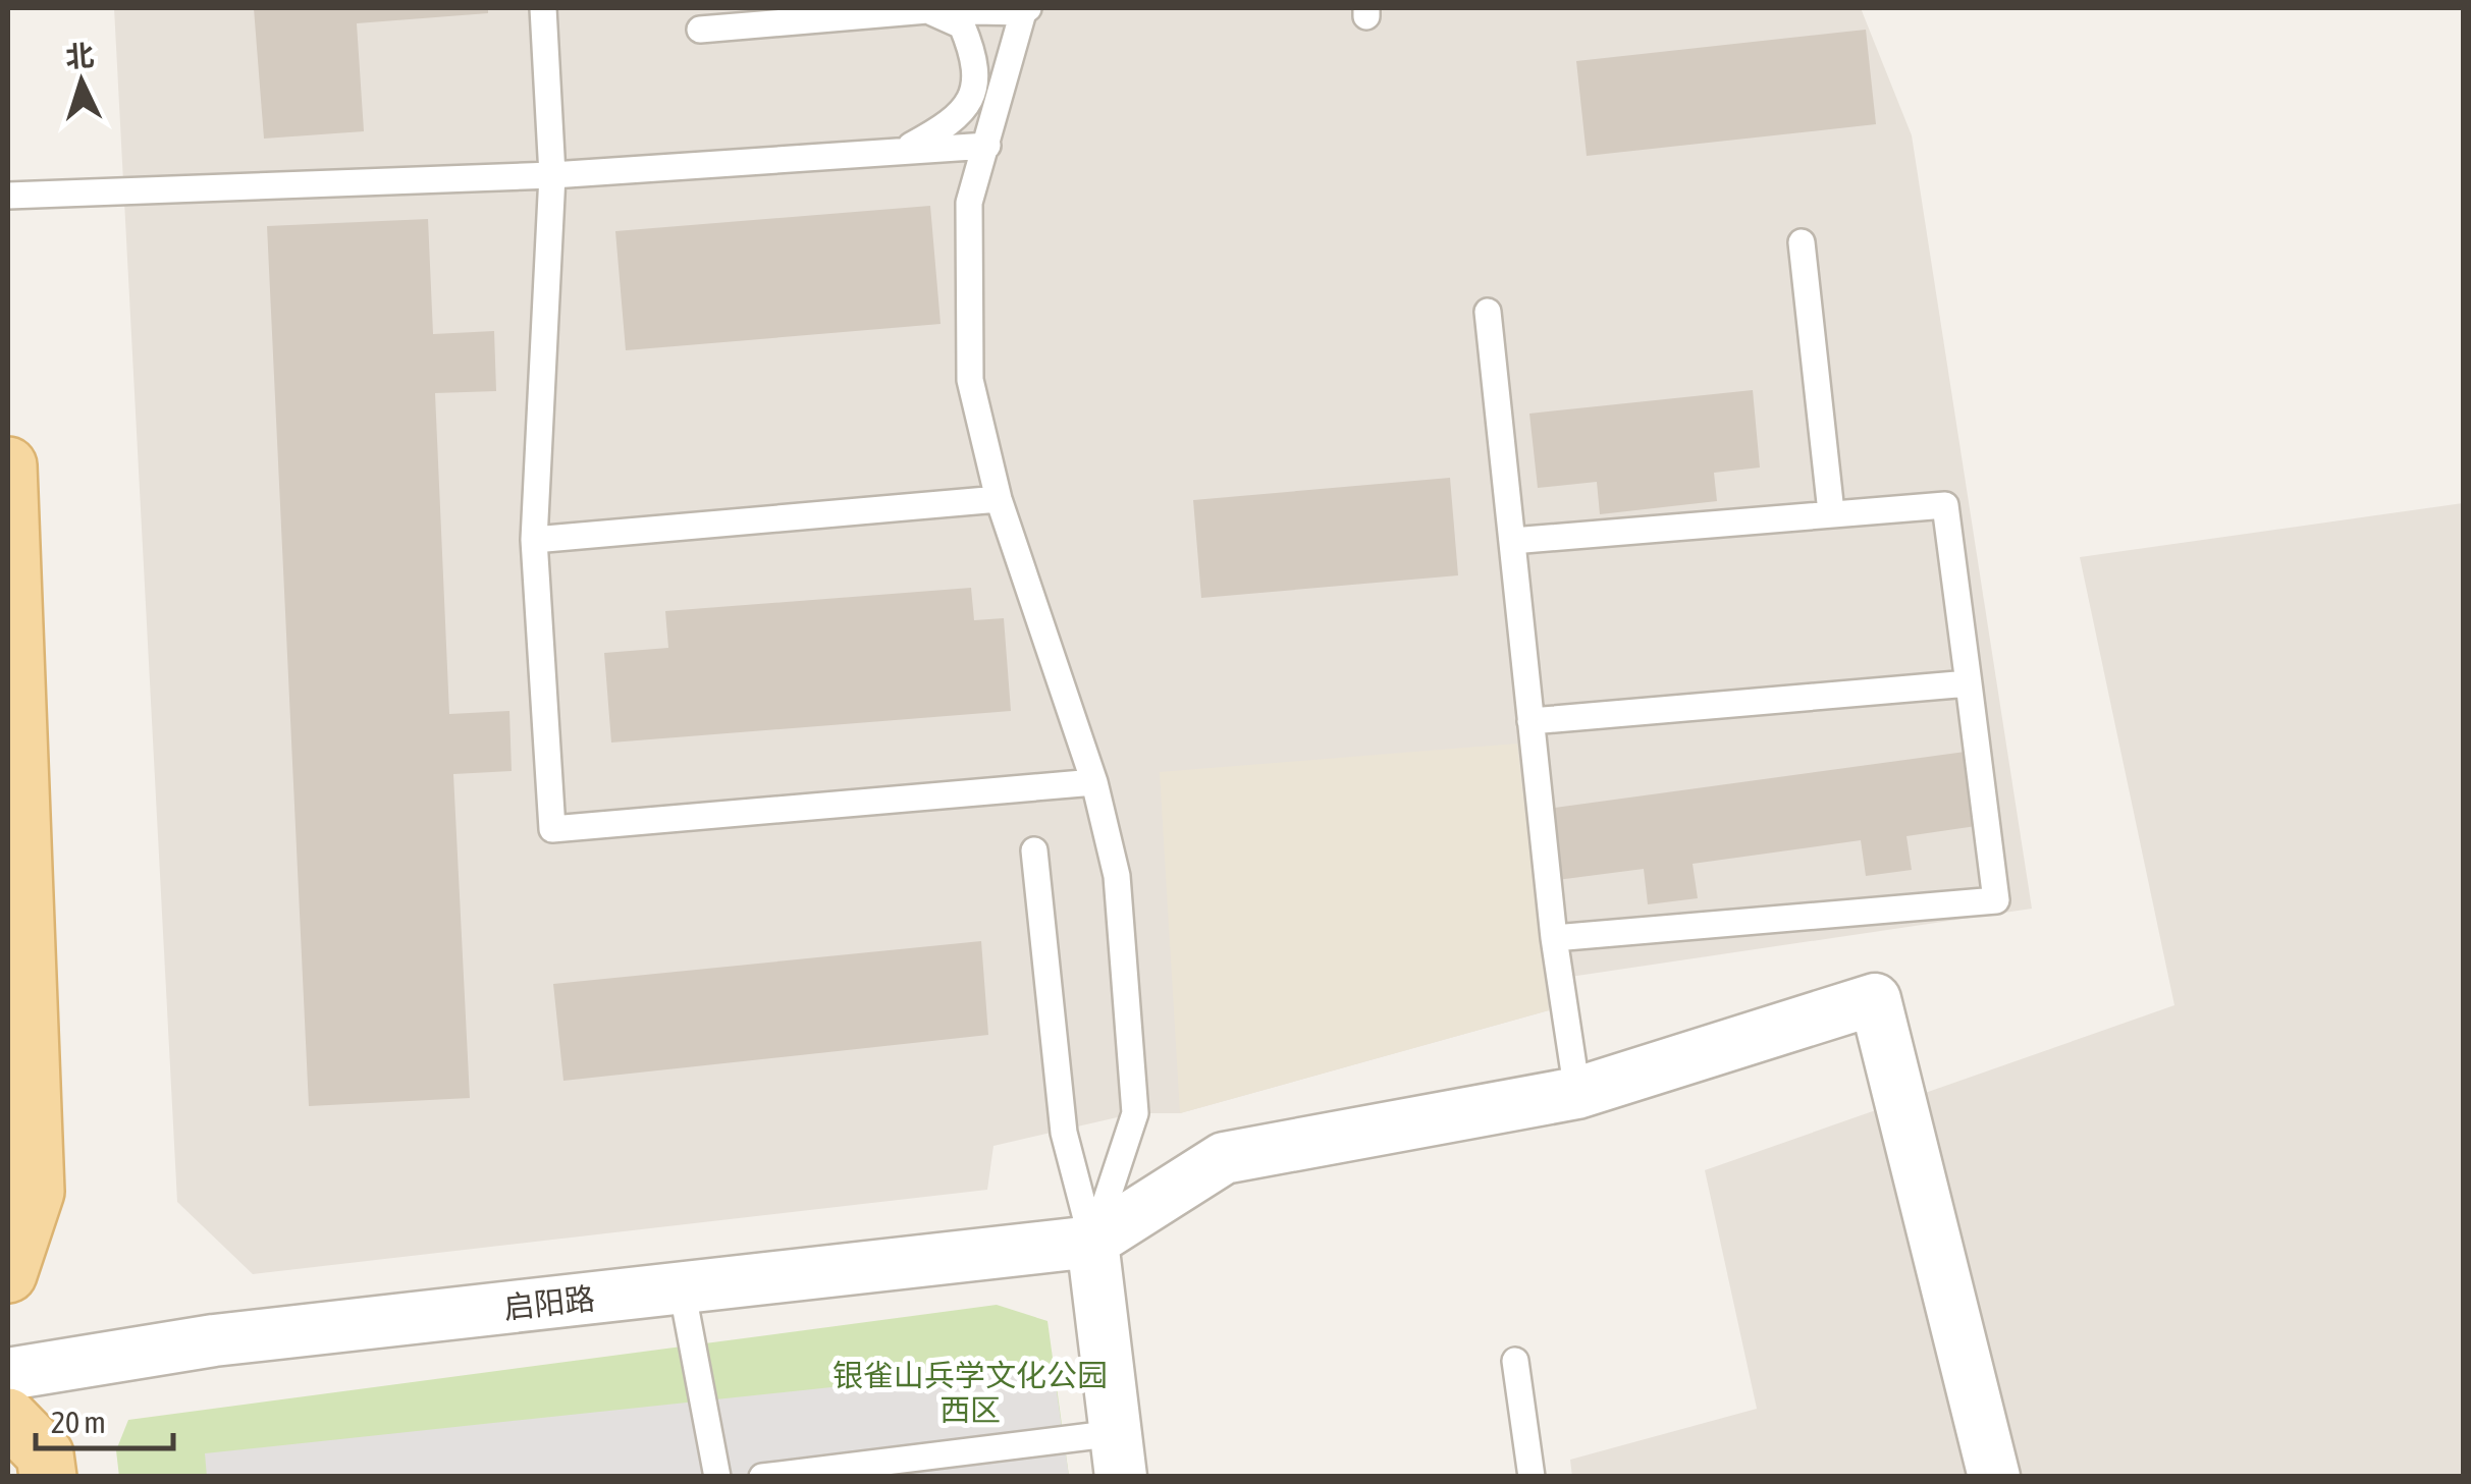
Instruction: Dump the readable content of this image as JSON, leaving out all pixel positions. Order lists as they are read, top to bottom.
{
  "streets": {
    "street": ["启阳路"]
  },
  "parks": ["银雀山兵学文化公园 西区"],
  "scale_bar": "20 m",
  "north": "top"
}
